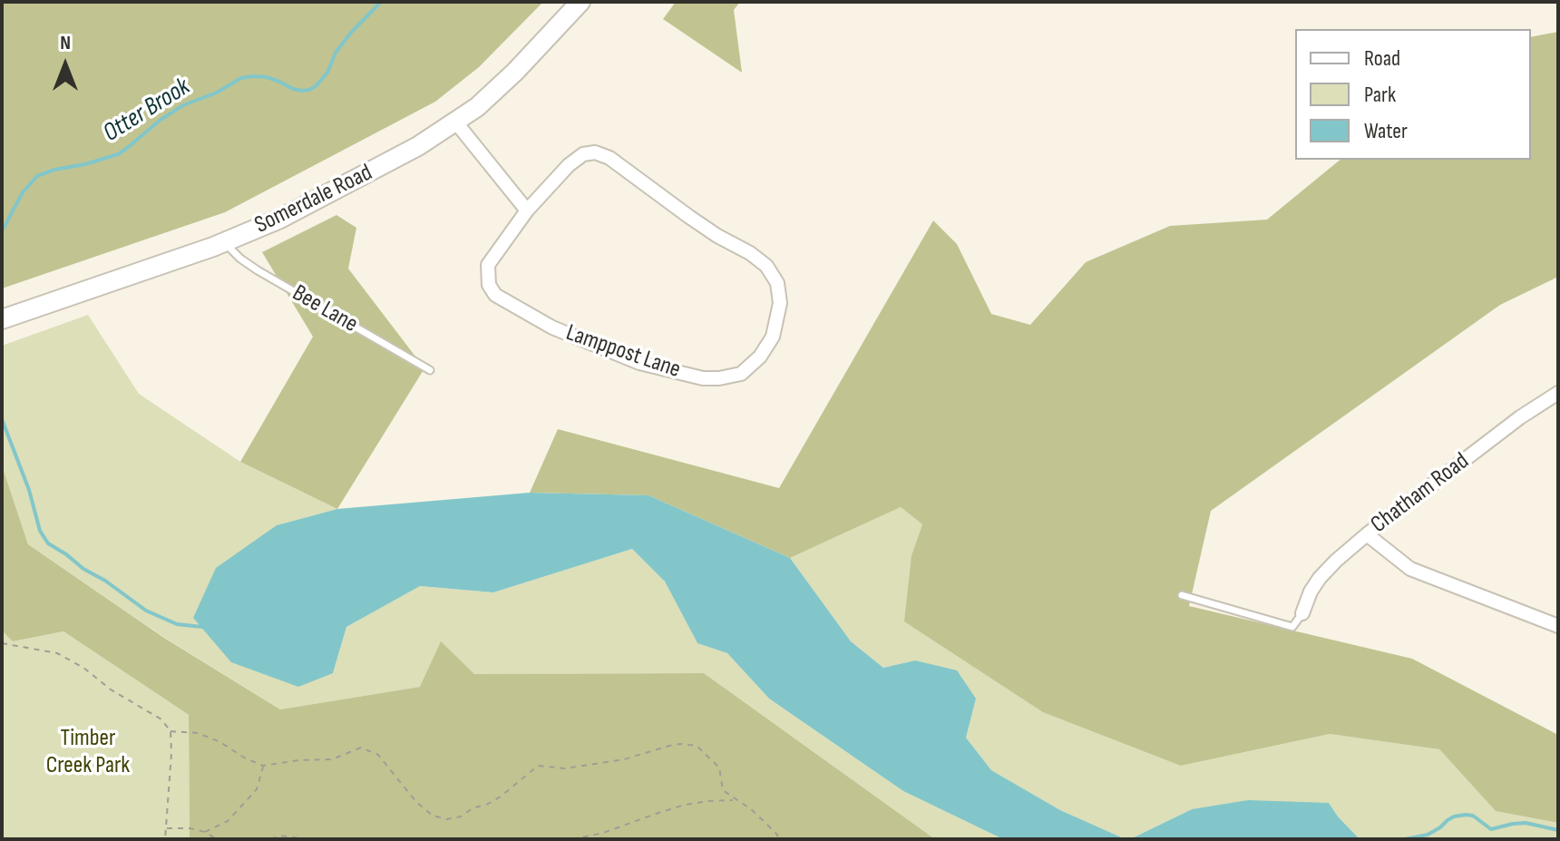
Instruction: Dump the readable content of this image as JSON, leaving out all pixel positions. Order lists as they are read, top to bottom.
{
  "streets": {
    "main road": ["Somerdale Road"],
    "street": ["Lamppost Lane", "Chatham Road"],
    "lane": ["Bee Lane"]
  },
  "crossings": [
    ["Somerdale Road", "Bee Lane"]
  ],
  "water": ["Otter Brook"],
  "parks": ["Timber Creek Park"],
  "legend": ["Road", "Park", "Water"],
  "north": "top"
}
